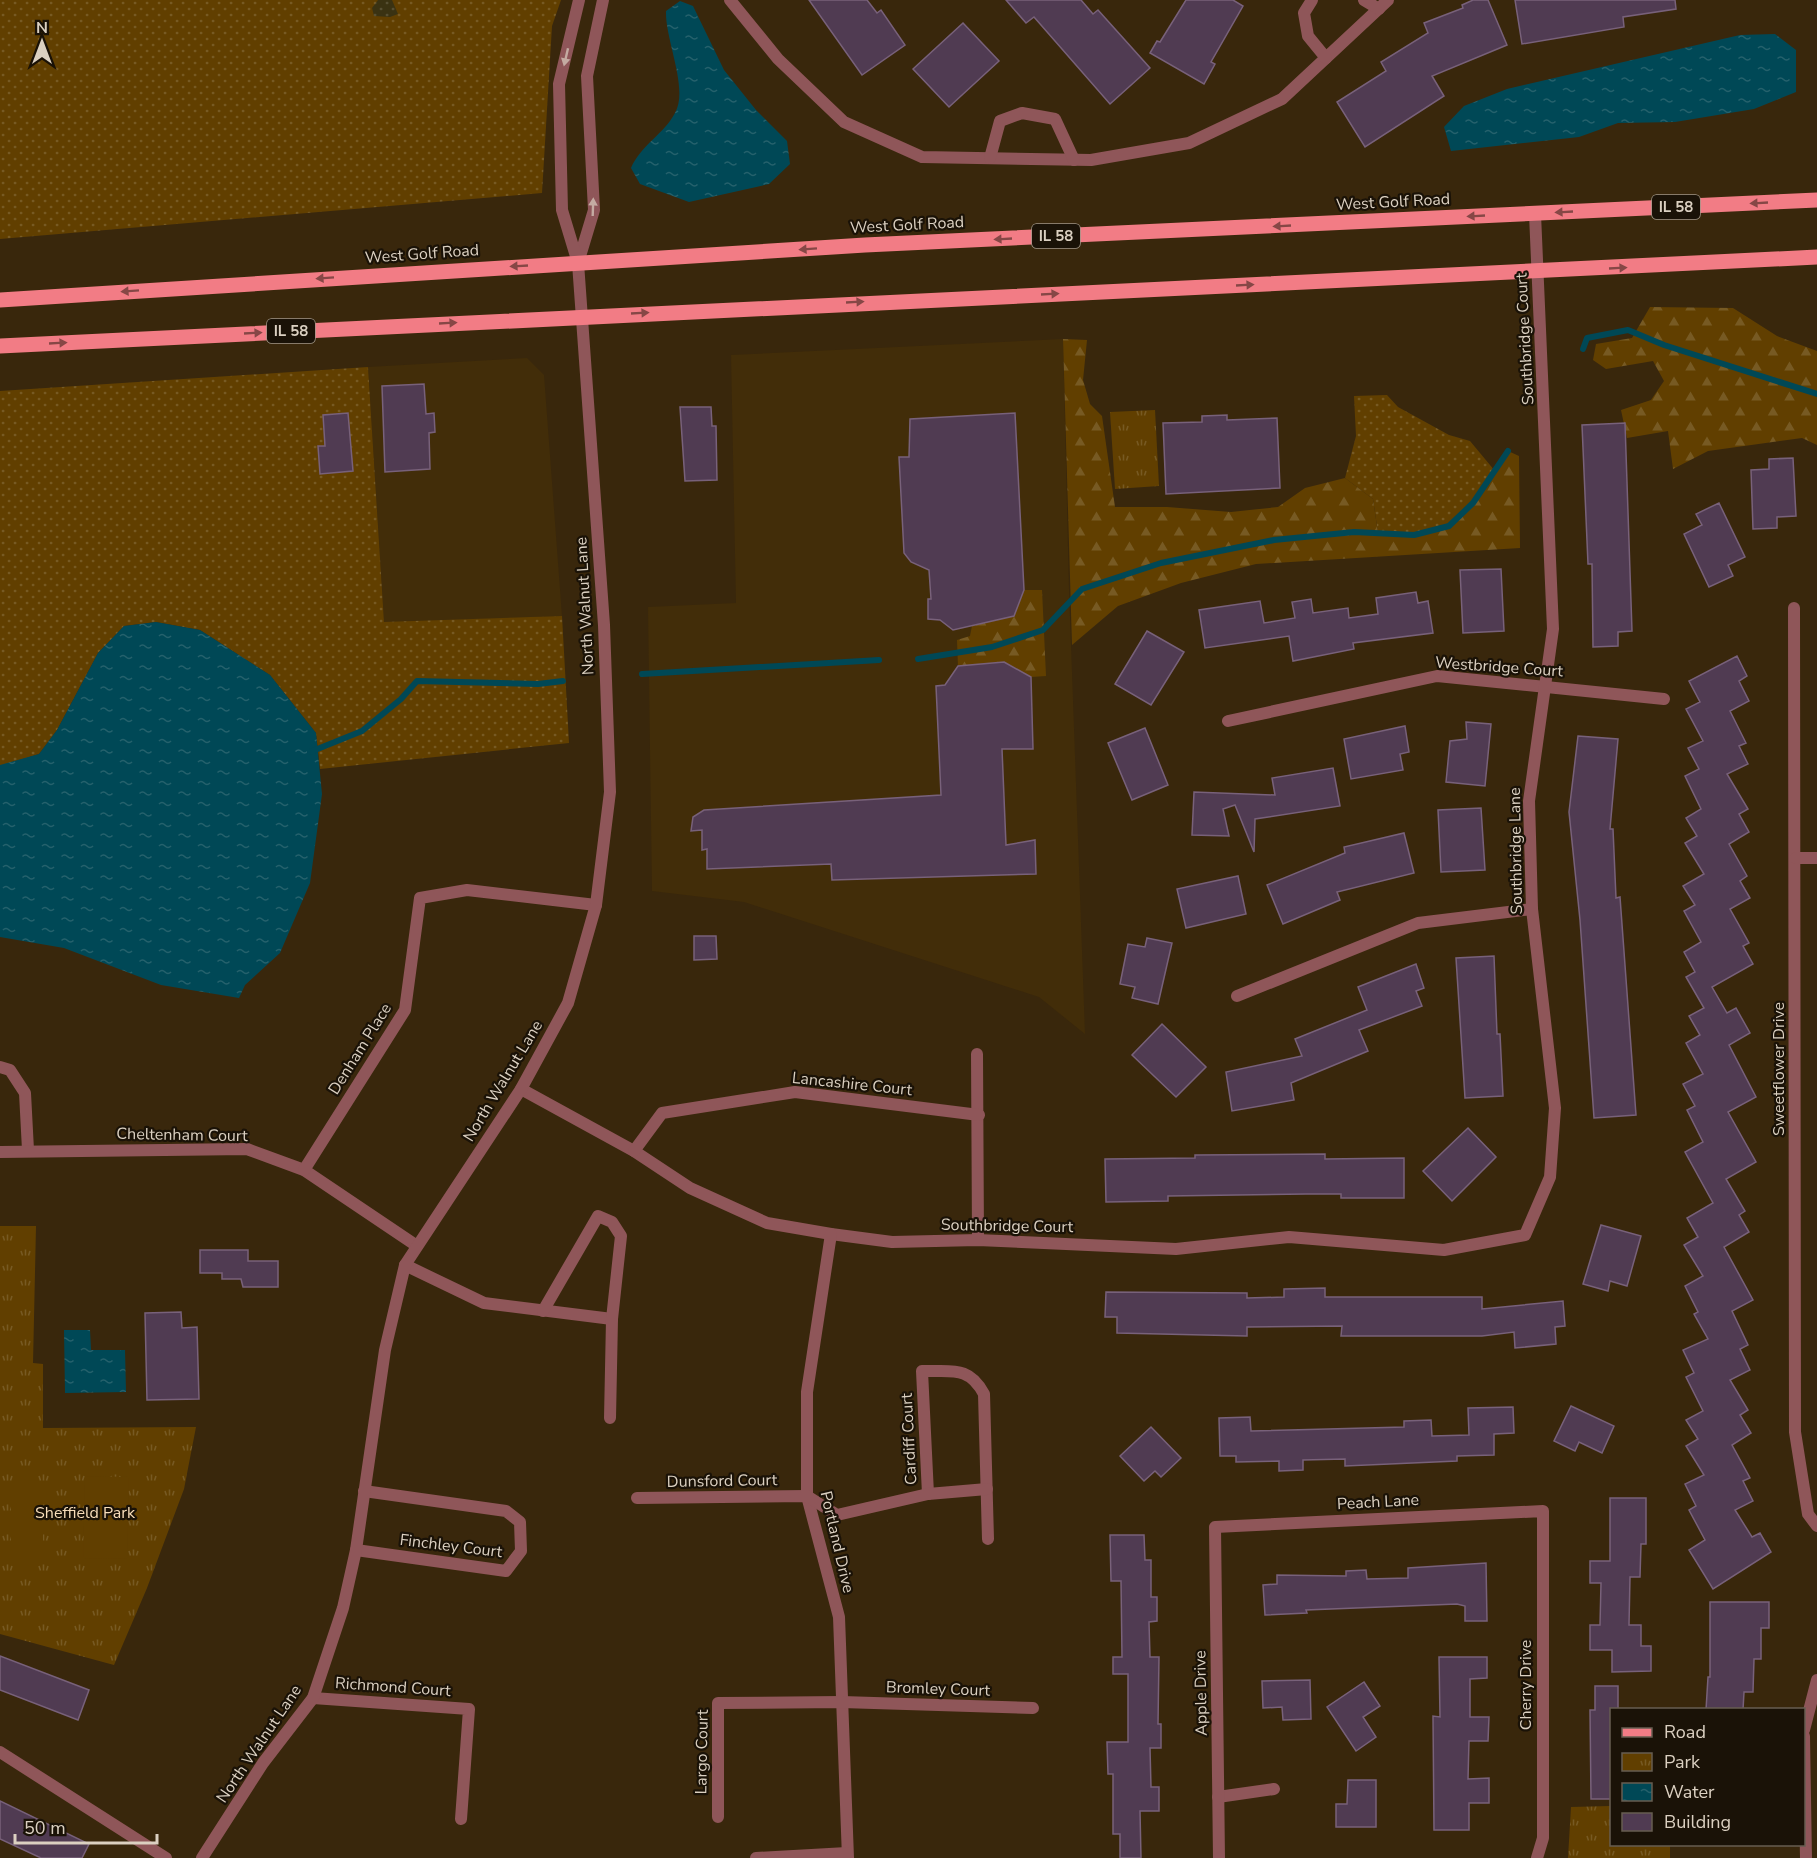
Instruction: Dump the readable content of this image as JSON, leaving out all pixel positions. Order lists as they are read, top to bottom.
{
  "streets": {
    "main road": ["West Golf Road", "IL 58"],
    "street": [
      "Southbridge Court",
      "North Walnut Lane",
      "Westbridge Court",
      "Southbridge Lane",
      "Denham Place",
      "Sweetflower Drive",
      "Lancashire Court",
      "Cheltenham Court",
      "Cardiff Court",
      "Dunsford Court",
      "Peach Lane",
      "Portland Drive",
      "Finchley Court",
      "Cherry Drive",
      "Richmond Court",
      "Bromley Court",
      "Apple Drive",
      "Largo Court"
    ]
  },
  "crossings": [
    ["West Golf Road", "Southbridge Court"],
    ["West Golf Road", "North Walnut Lane"],
    ["IL 58", "Southbridge Court"],
    ["IL 58", "North Walnut Lane"],
    ["Southbridge Court", "North Walnut Lane"],
    ["Southbridge Court", "Southbridge Lane"],
    ["Southbridge Court", "Lancashire Court"],
    ["Southbridge Court", "Portland Drive"],
    ["North Walnut Lane", "Denham Place"],
    ["North Walnut Lane", "Cheltenham Court"],
    ["North Walnut Lane", "Finchley Court"],
    ["North Walnut Lane", "Richmond Court"],
    ["Westbridge Court", "Southbridge Lane"],
    ["Denham Place", "Cheltenham Court"],
    ["Cardiff Court", "Dunsford Court"],
    ["Cardiff Court", "Portland Drive"],
    ["Dunsford Court", "Portland Drive"],
    ["Peach Lane", "Cherry Drive"],
    ["Peach Lane", "Apple Drive"],
    ["Portland Drive", "Bromley Court"],
    ["Portland Drive", "Largo Court"],
    ["Bromley Court", "Largo Court"]
  ],
  "parks": ["Sheffield Park"],
  "legend": [
    "Road",
    "Park",
    "Water",
    "Building"
  ],
  "scale_bar": "50 m",
  "north": "top"
}
